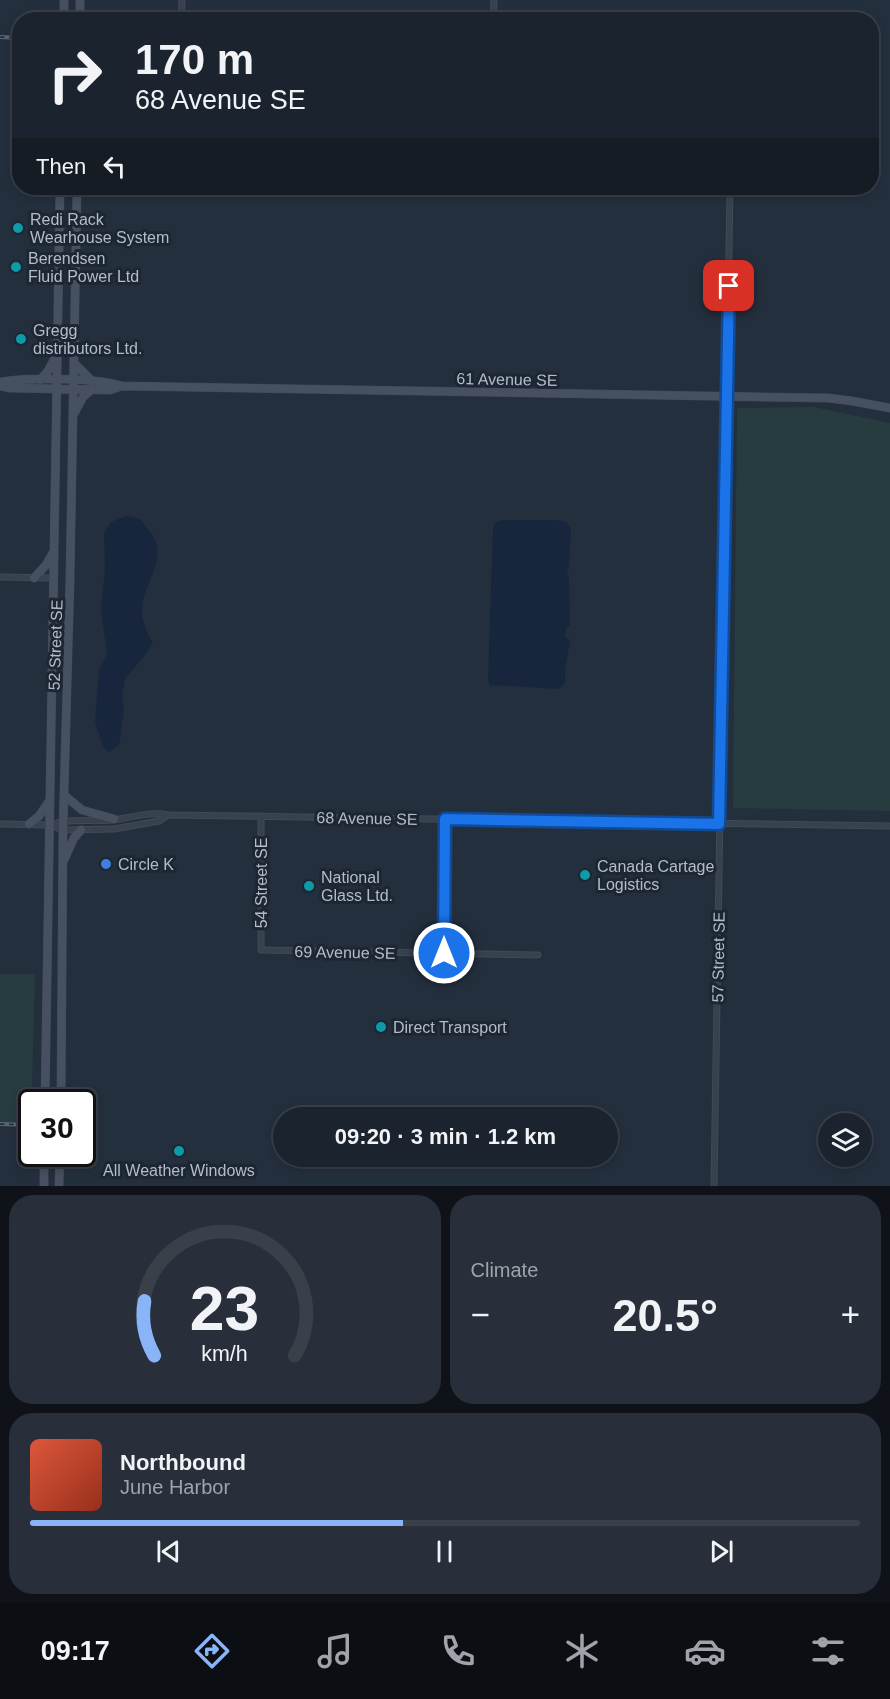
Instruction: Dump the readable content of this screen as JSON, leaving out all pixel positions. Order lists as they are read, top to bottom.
{
  "streets": {
    "main road": ["61 Avenue SE", "52 Street SE"],
    "street": [
      "68 Avenue SE",
      "54 Street SE",
      "69 Avenue SE",
      "57 Street SE"
    ]
  },
  "crossings": [
    ["61 Avenue SE", "52 Street SE"],
    ["61 Avenue SE", "57 Street SE"],
    ["52 Street SE", "68 Avenue SE"],
    ["68 Avenue SE", "54 Street SE"],
    ["68 Avenue SE", "57 Street SE"],
    ["54 Street SE", "69 Avenue SE"]
  ],
  "places": [
    "Redi Rack Wearhouse System",
    "Berendsen Fluid Power Ltd",
    "Gregg distributors Ltd.",
    "Circle K",
    "Canada Cartage Logistics",
    "National Glass Ltd.",
    "Direct Transport",
    "All Weather Windows"
  ],
  "page": {
    "turn": ["170 m", "68 Avenue SE"],
    "then": "Then",
    "limit": "30",
    "trip": "09:20 · 3 min · 1.2 km",
    "tile": "Climate",
    "heat": ["−", "20.5°", "+"],
    "song": ["Northbound", "June Harbor"],
    "tabs": "09:17",
    "gauge": ["23", "km/h"]
  }
}
